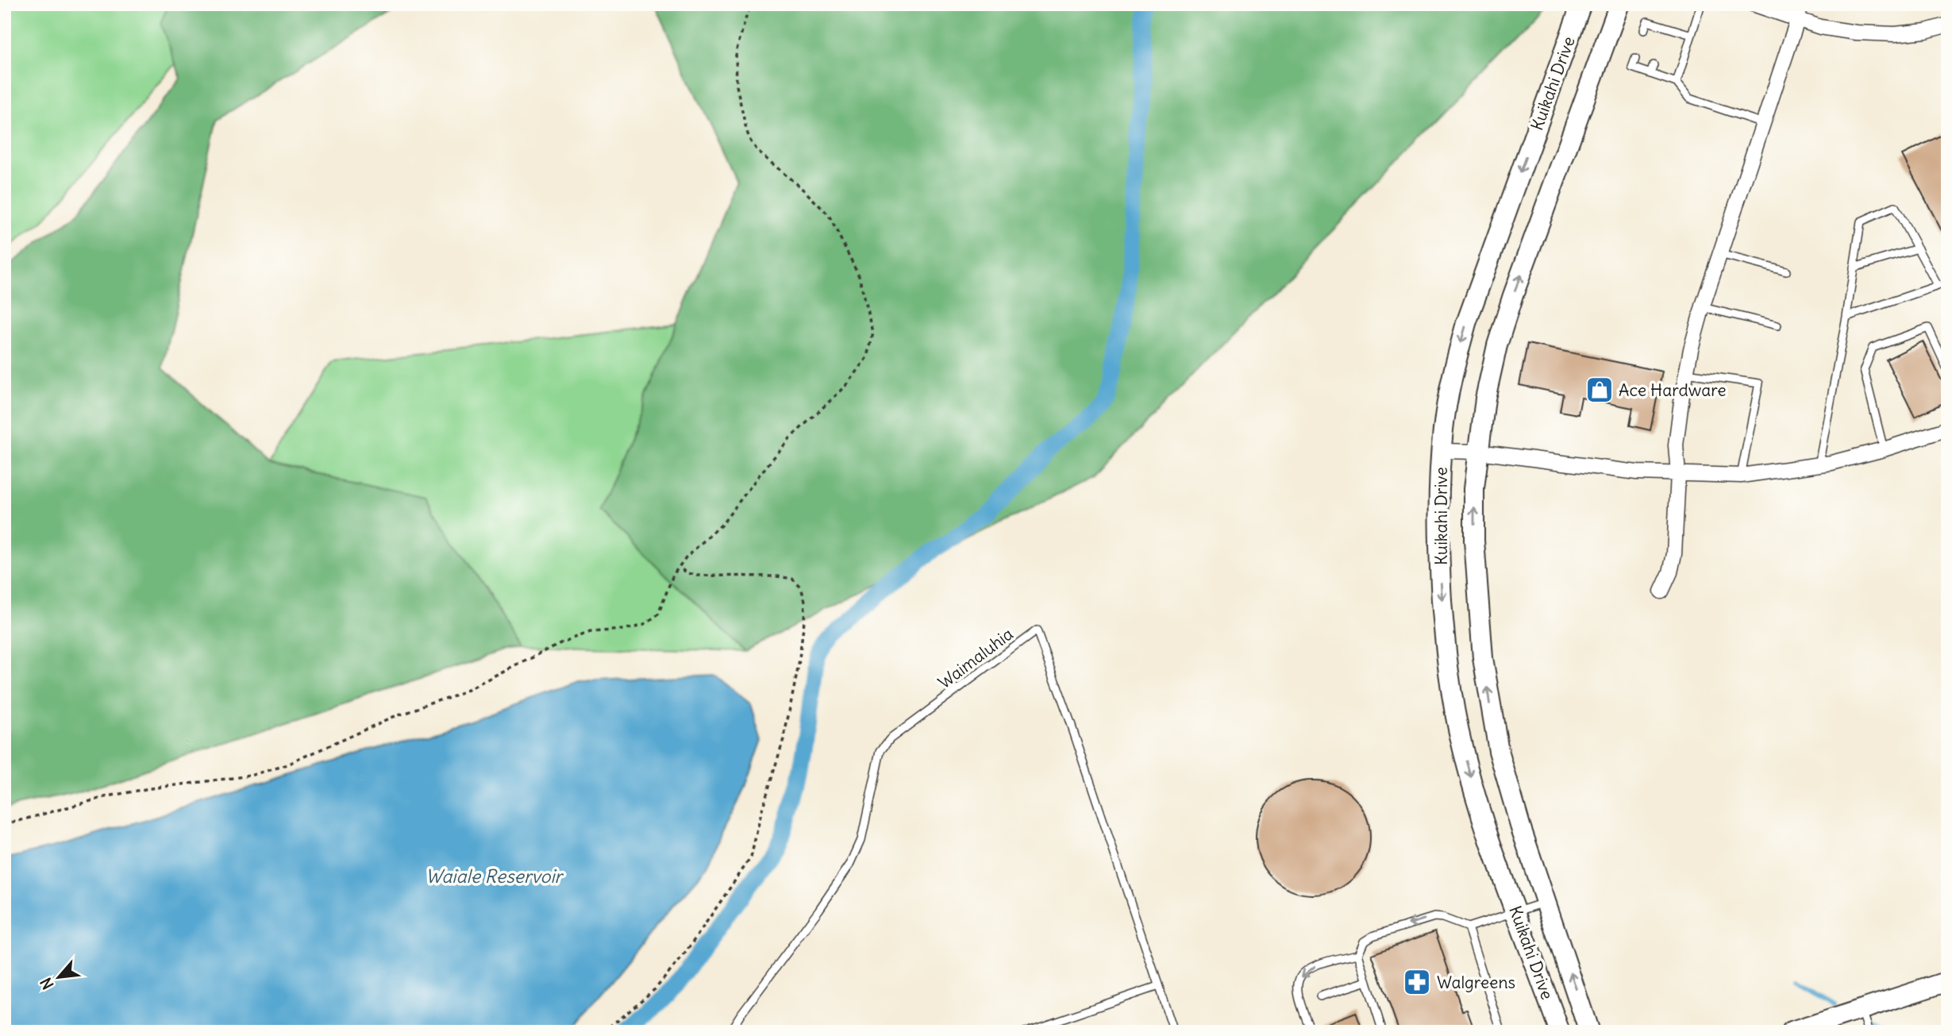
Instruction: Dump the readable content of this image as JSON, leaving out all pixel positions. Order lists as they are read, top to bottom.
{
  "streets": {
    "main road": ["Kuikahi Drive"],
    "lane": ["Waimaluhia"]
  },
  "water": ["Waiale Reservoir"],
  "places": {
    "shop": ["Ace Hardware"],
    "pharmacy": ["Walgreens"]
  },
  "north": "bottom left"
}
